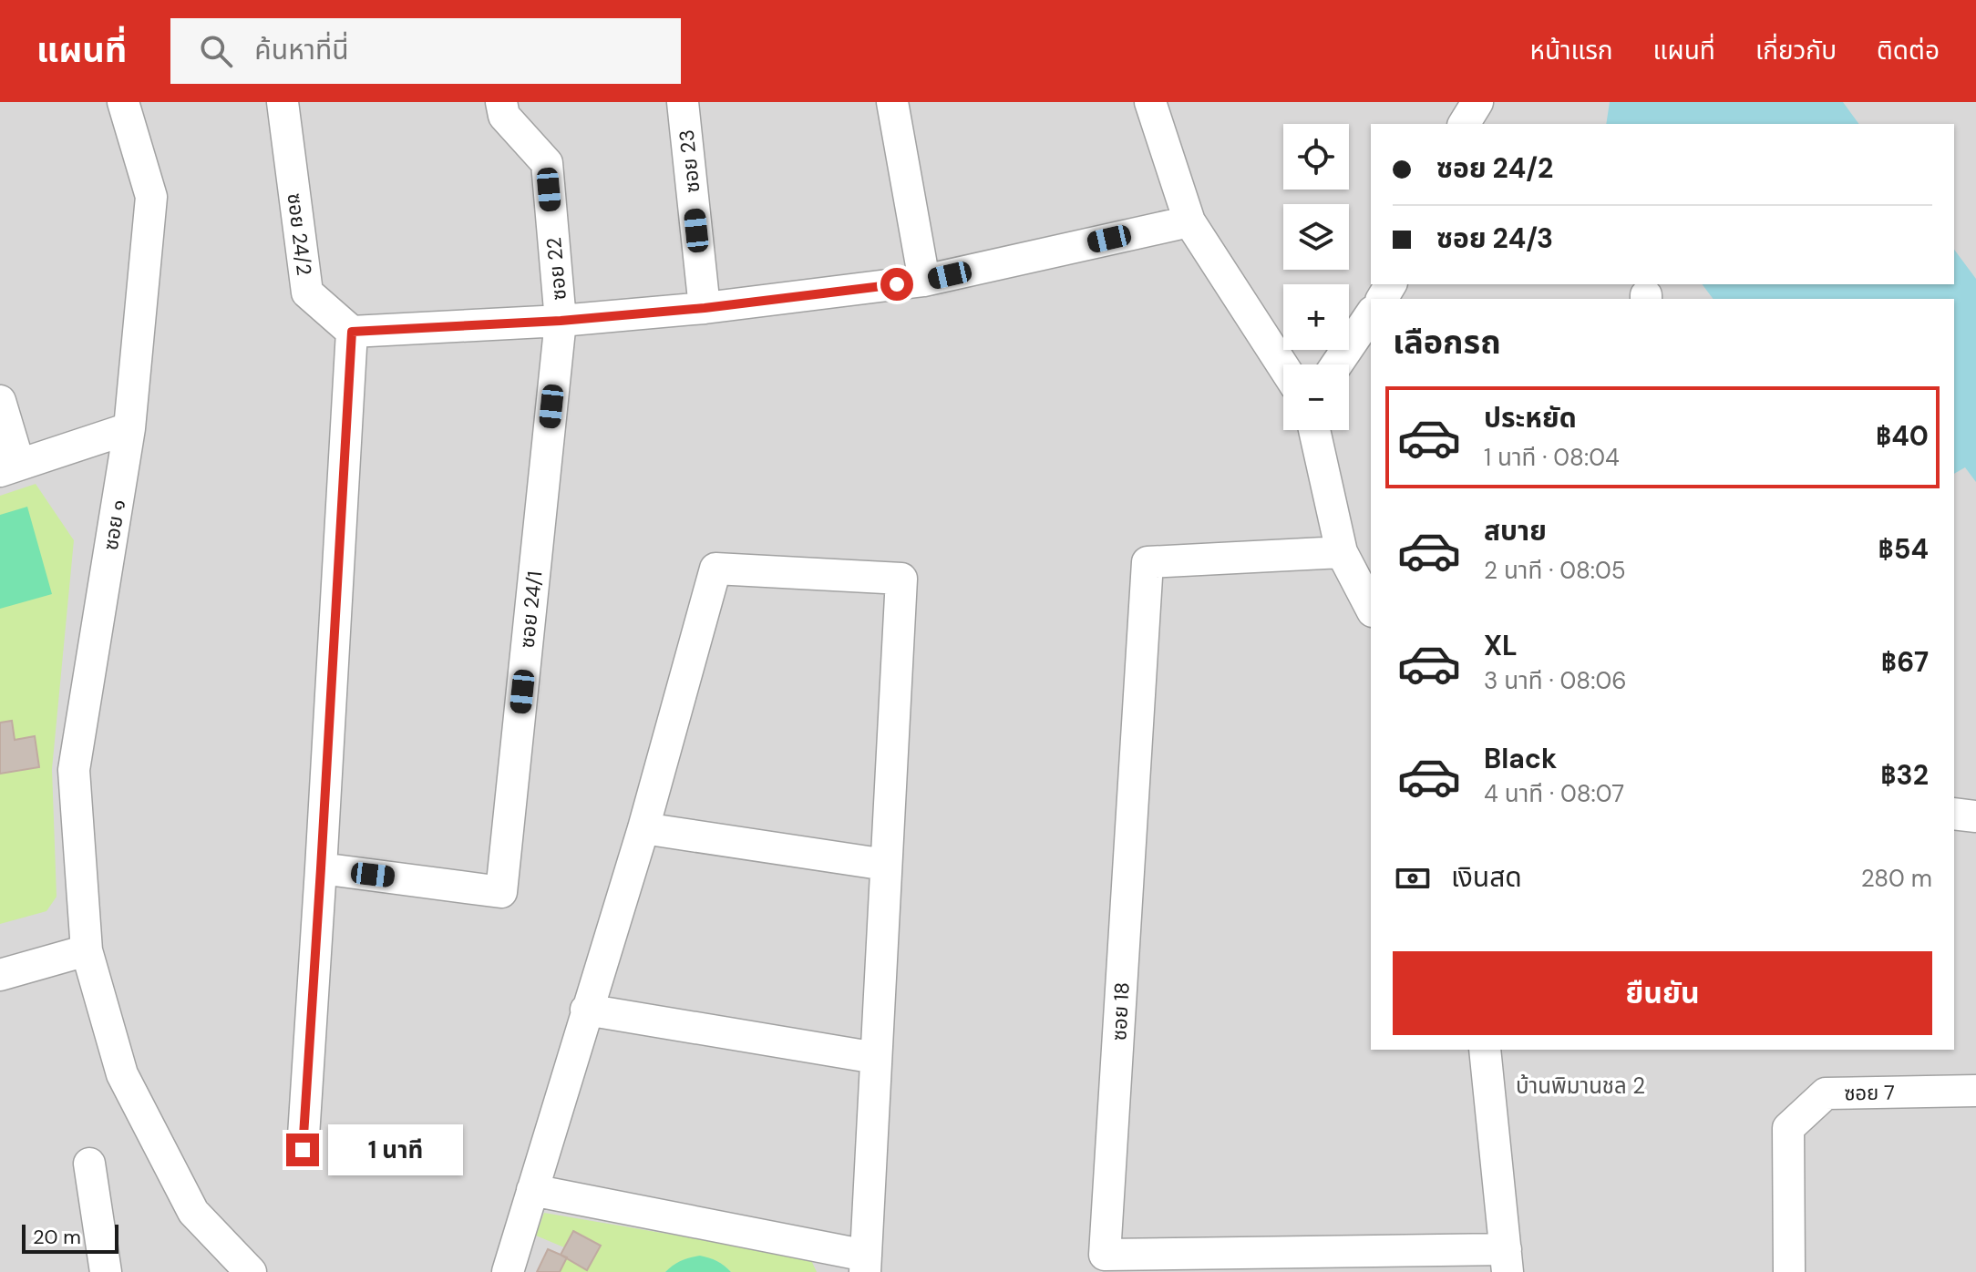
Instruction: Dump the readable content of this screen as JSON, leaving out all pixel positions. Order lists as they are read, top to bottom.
{
  "streets": {
    "street": [
      "ซอย 23",
      "ซอย 24/2",
      "ซอย 22",
      "ซอย ๑",
      "ซอย 24/1",
      "ซอย 18",
      "ซอย 7"
    ]
  },
  "crossings": [
    ["ซอย 22", "ซอย 24/1"]
  ],
  "districts": ["บ้านพิมานชล 2"],
  "scale_bar": "20 m",
  "page": {
    "header": "แผนที่",
    "search": "ค้นหาที่นี่",
    "nav": [
      "หน้าแรก",
      "แผนที่",
      "เกี่ยวกับ",
      "ติดต่อ"
    ],
    "map_buttons": ["+", "−"],
    "banner": ["ซอย 24/2", "ซอย 24/3"],
    "heading": "เลือกรถ",
    "list": [
      {
        "name": "ประหยัด",
        "note": "1 นาที · 08:04",
        "value": "฿40"
      },
      {
        "name": "สบาย",
        "note": "2 นาที · 08:05",
        "value": "฿54"
      },
      {
        "name": "XL",
        "note": "3 นาที · 08:06",
        "value": "฿67"
      },
      {
        "name": "Black",
        "note": "4 นาที · 08:07",
        "value": "฿32"
      }
    ],
    "pay": ["เงินสด", "280 m"],
    "buttons": "ยืนยัน",
    "bubble": "1 นาที",
    "scale": "20 m"
  }
}
